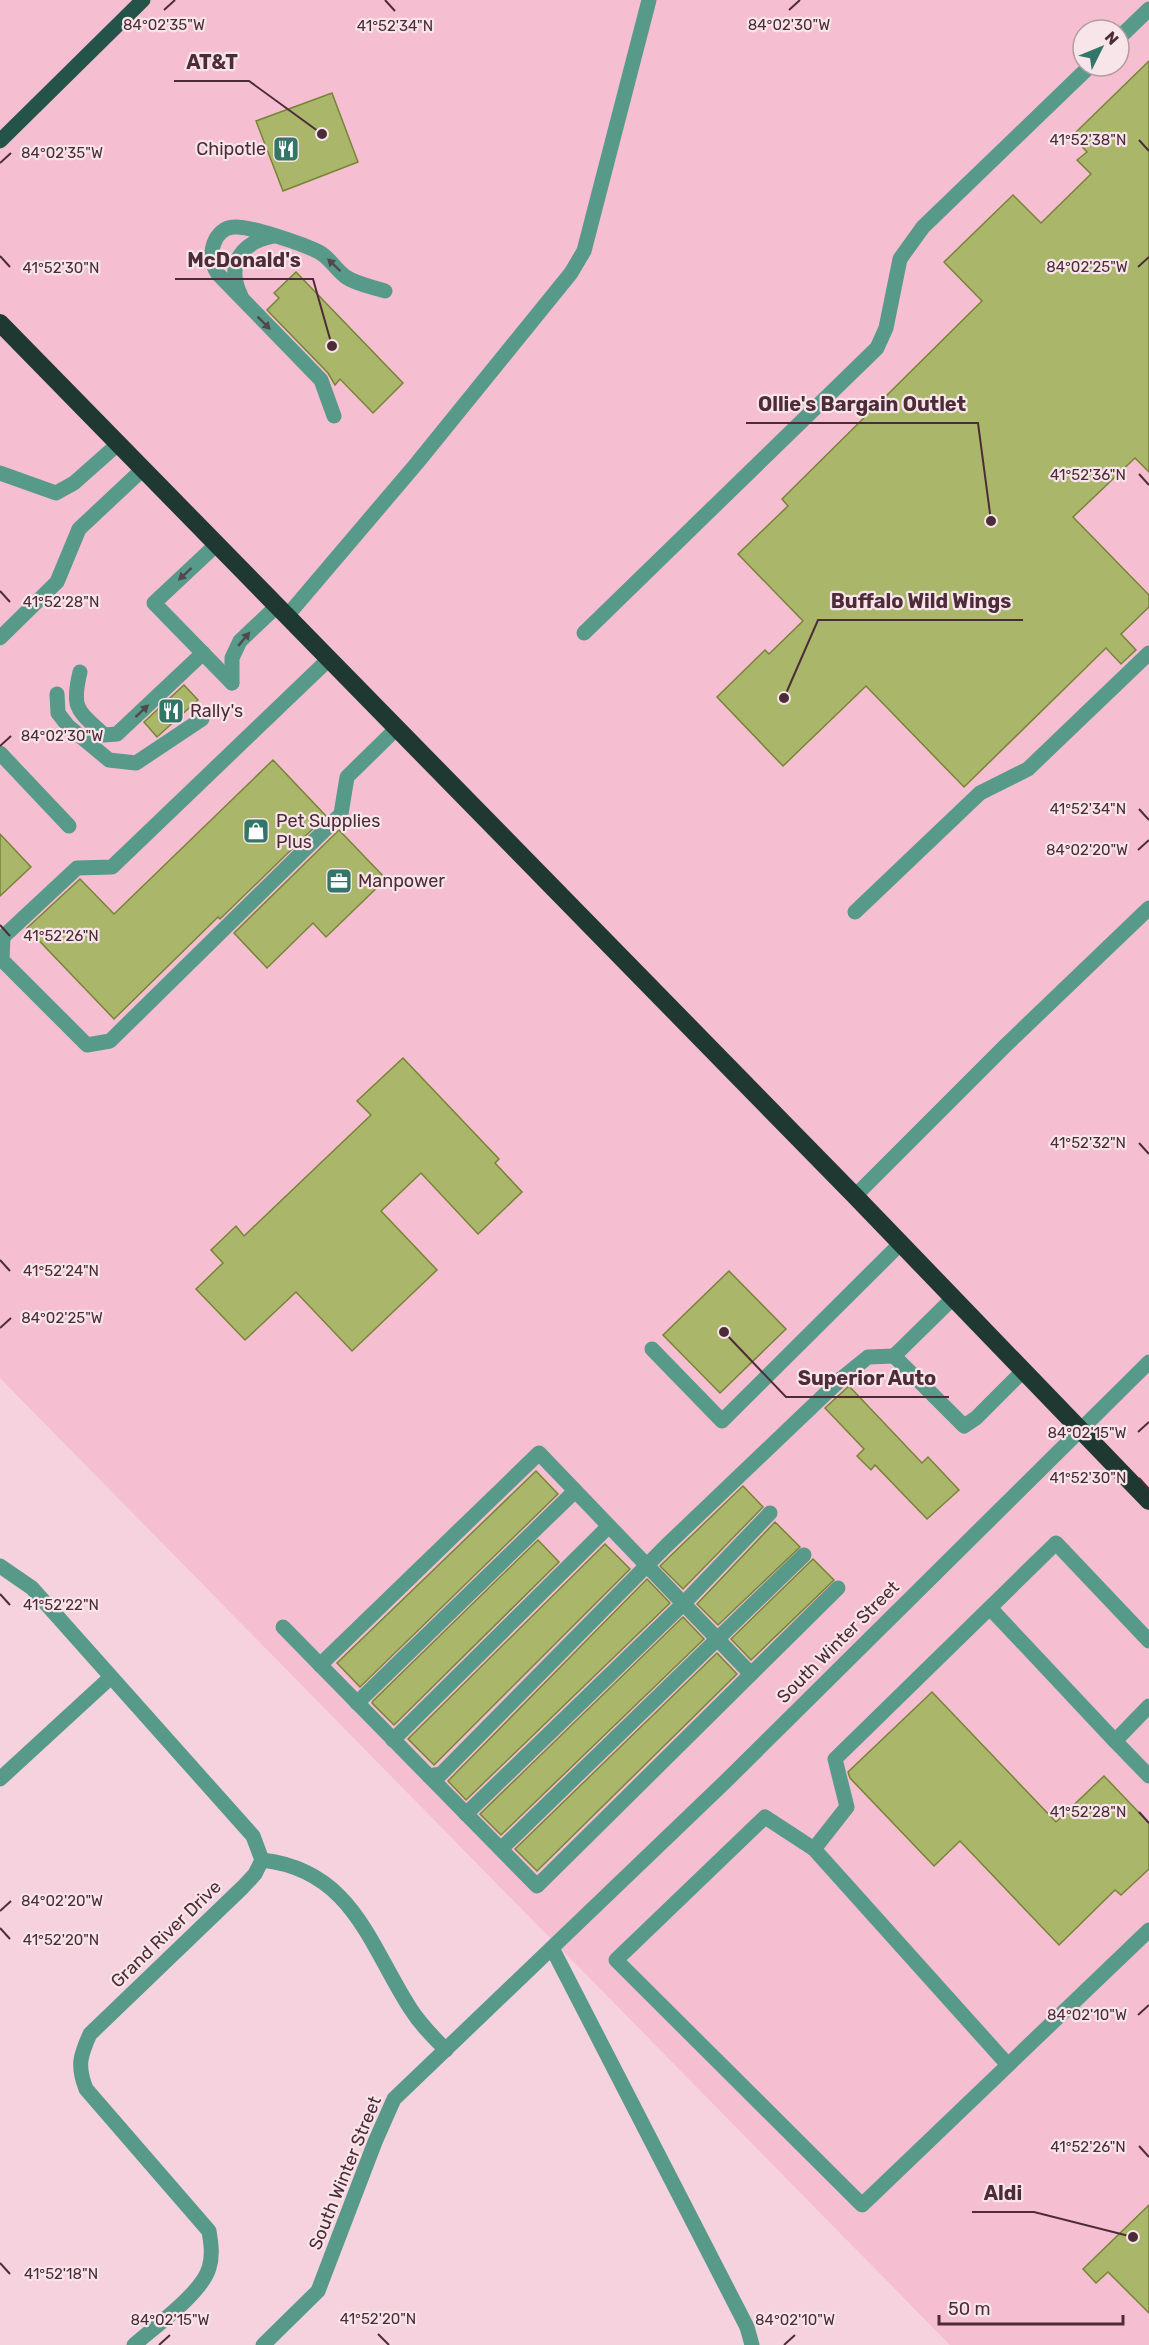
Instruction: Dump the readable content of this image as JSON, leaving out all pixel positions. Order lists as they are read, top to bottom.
{
  "streets": {
    "street": ["South Winter Street", "Grand River Drive"]
  },
  "places": {
    "other": [
      "AT&T",
      "McDonald's",
      "Ollie's Bargain Outlet",
      "Buffalo Wild Wings",
      "Superior Auto",
      "Aldi"
    ],
    "restaurant": ["Chipotle", "Rally's"],
    "shop": ["Pet Supplies Plus"],
    "office": ["Manpower"]
  },
  "scale_bar": "50 m",
  "north": "top right",
  "coordinates": [
    "84°02'35\"W",
    "84°02'30\"W",
    "41°52'34\"N",
    "41°52'38\"N",
    "84°02'25\"W",
    "41°52'30\"N",
    "41°52'36\"N",
    "41°52'28\"N",
    "84°02'20\"W",
    "41°52'26\"N",
    "41°52'32\"N",
    "41°52'24\"N",
    "84°02'15\"W",
    "41°52'22\"N",
    "41°52'20\"N",
    "84°02'10\"W",
    "41°52'18\"N"
  ]
}
